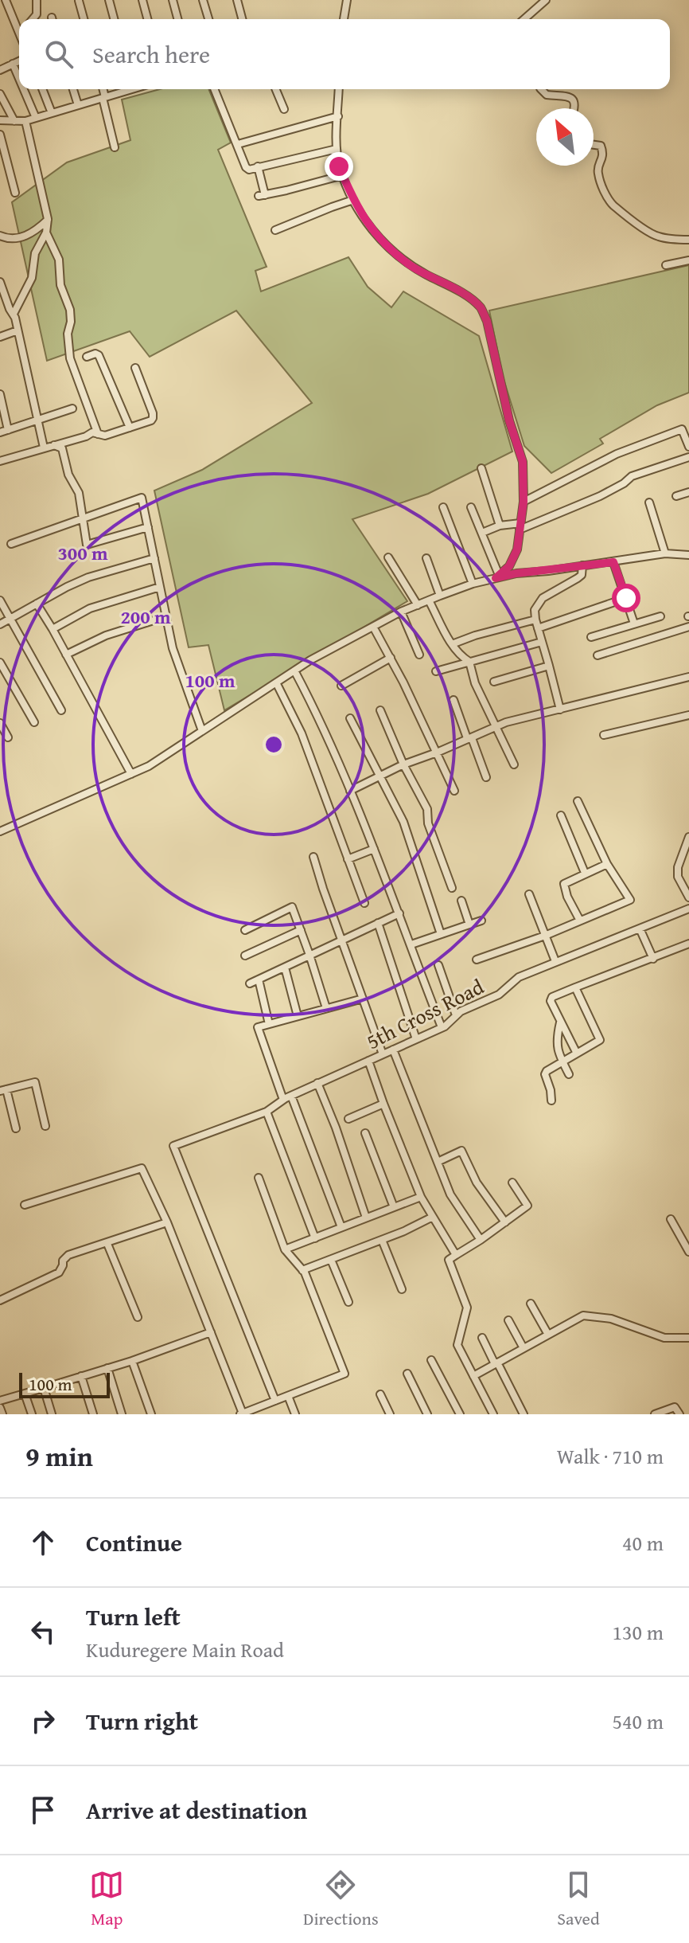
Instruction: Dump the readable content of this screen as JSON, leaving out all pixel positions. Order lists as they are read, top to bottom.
{
  "streets": {
    "street": ["5th Cross Road"]
  },
  "scale_bar": "100 m",
  "north": "top left",
  "page": {
    "search": "Search here",
    "scale": "100 m",
    "heading": ["9 min", "Walk · 710 m"],
    "list": [
      ["Continue", "40 m"],
      ["Turn left", "Kuduregere Main Road", "130 m"],
      ["Turn right", "540 m"],
      "Arrive at destination"
    ],
    "nav": ["Map", "Directions", "Saved"]
  },
  "rings": ["300 m", "200 m", "100 m"]
}
